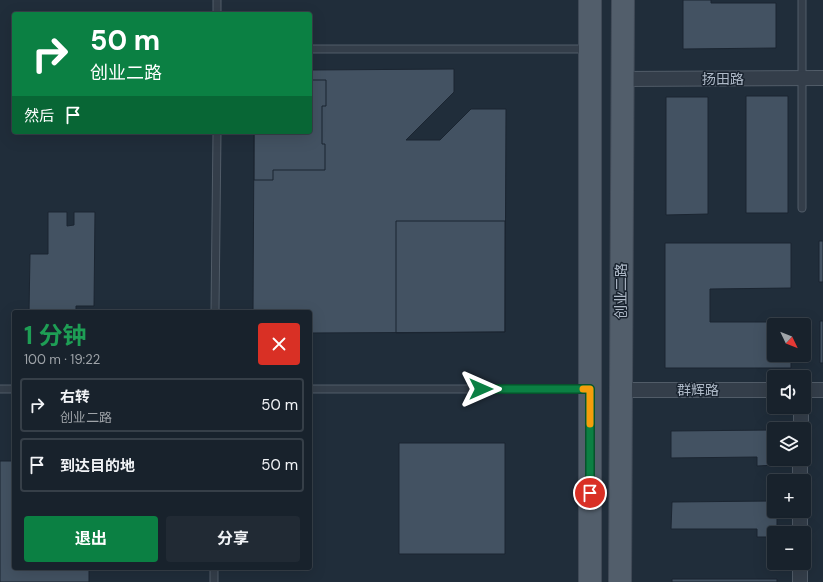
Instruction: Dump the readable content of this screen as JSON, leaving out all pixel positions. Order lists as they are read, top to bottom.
{
  "streets": {
    "main road": ["创业二路"],
    "street": ["扬田路", "群辉路"]
  },
  "crossings": [
    ["扬田路", "创业二路"],
    ["创业二路", "群辉路"]
  ],
  "north": "bottom right",
  "page": {
    "turn": ["50 m", "创业二路"],
    "then": "然后",
    "heading": ["1 分钟", "100 m · 19:22"],
    "map_buttons": ["+", "−"],
    "list": [
      {
        "name": "右转",
        "note": "创业二路",
        "value": "50 m"
      },
      {
        "name": "到达目的地",
        "value": "50 m"
      }
    ],
    "buttons": ["退出", "分享"]
  }
}
